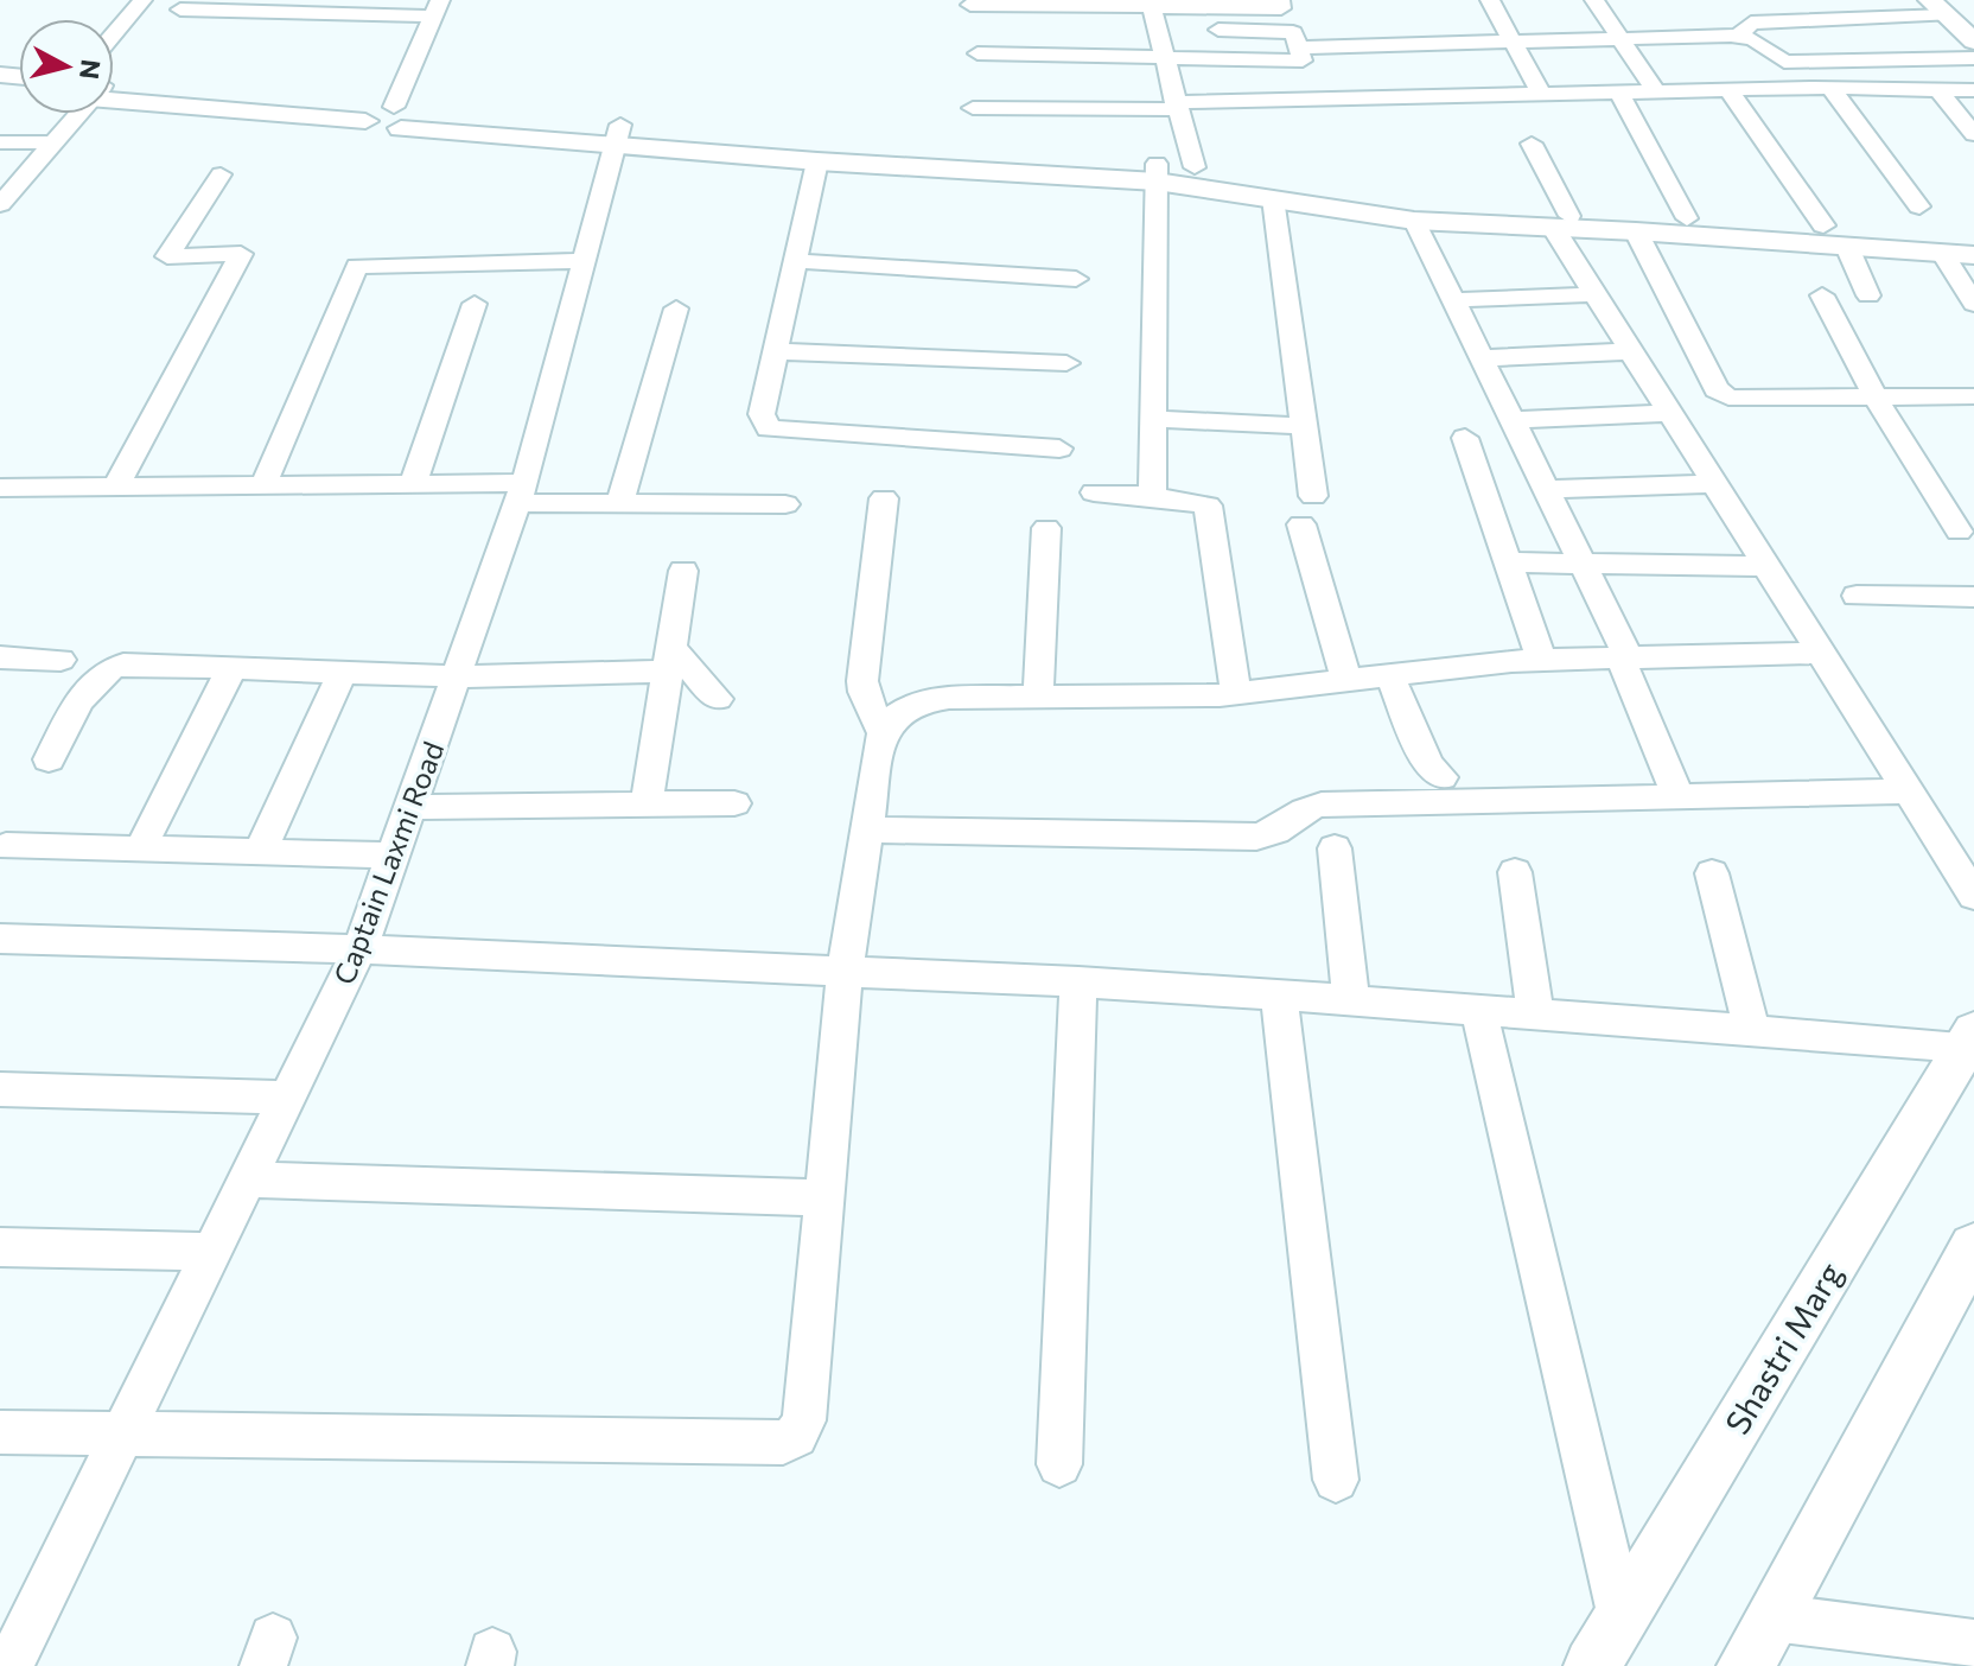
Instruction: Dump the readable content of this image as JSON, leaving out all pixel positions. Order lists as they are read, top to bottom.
{
  "streets": {
    "street": ["Captain Laxmi Road", "Shastri Marg"]
  },
  "north": "right"
}
